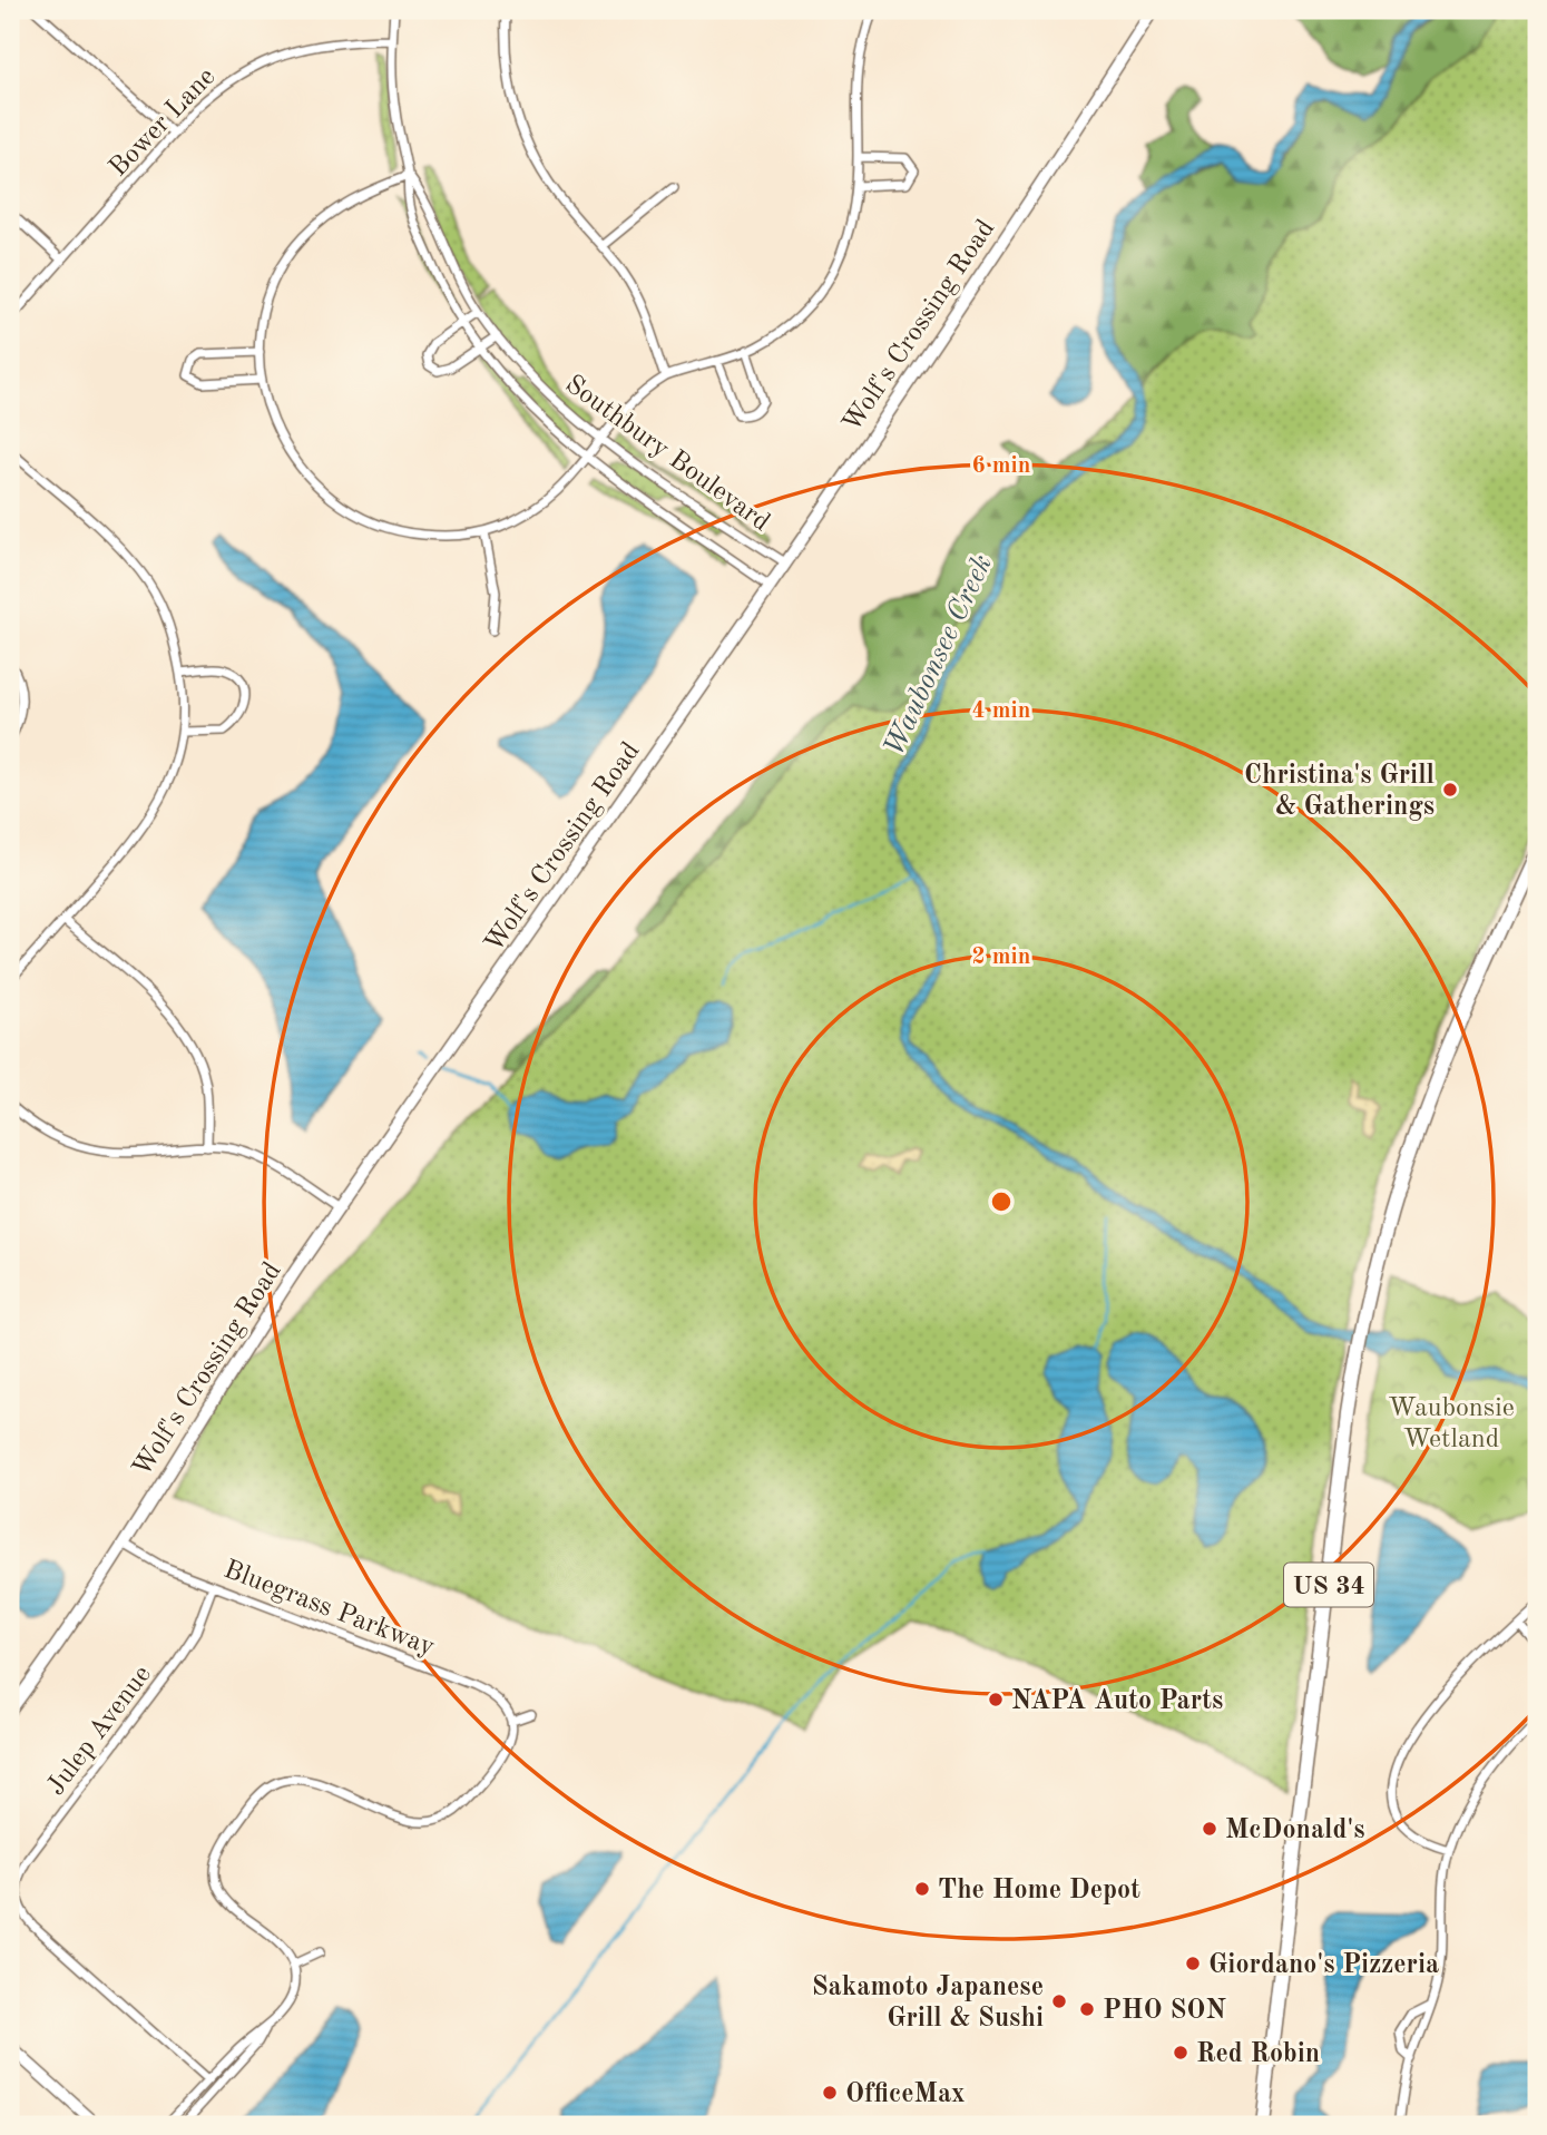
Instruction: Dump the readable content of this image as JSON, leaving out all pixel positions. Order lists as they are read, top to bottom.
{
  "streets": {
    "main road": ["Wolf's Crossing Road", "US 34"],
    "street": [
      "Bower Lane",
      "Southbury Boulevard",
      "Bluegrass Parkway",
      "Julep Avenue"
    ]
  },
  "crossings": [
    ["Bower Lane", "Southbury Boulevard"],
    ["Wolf's Crossing Road", "Southbury Boulevard"],
    ["Wolf's Crossing Road", "Bluegrass Parkway"],
    ["Bluegrass Parkway", "Julep Avenue"]
  ],
  "water": ["Waubonsee Creek"],
  "parks": ["Waubonsie Wetland"],
  "places": [
    "Christina's Grill & Gatherings",
    "NAPA Auto Parts",
    "McDonald's",
    "The Home Depot",
    "Giordano's Pizzeria",
    "Sakamoto Japanese Grill & Sushi",
    "PHO SON",
    "Red Robin",
    "OfficeMax"
  ],
  "rings": ["6 min", "4 min", "2 min"]
}
